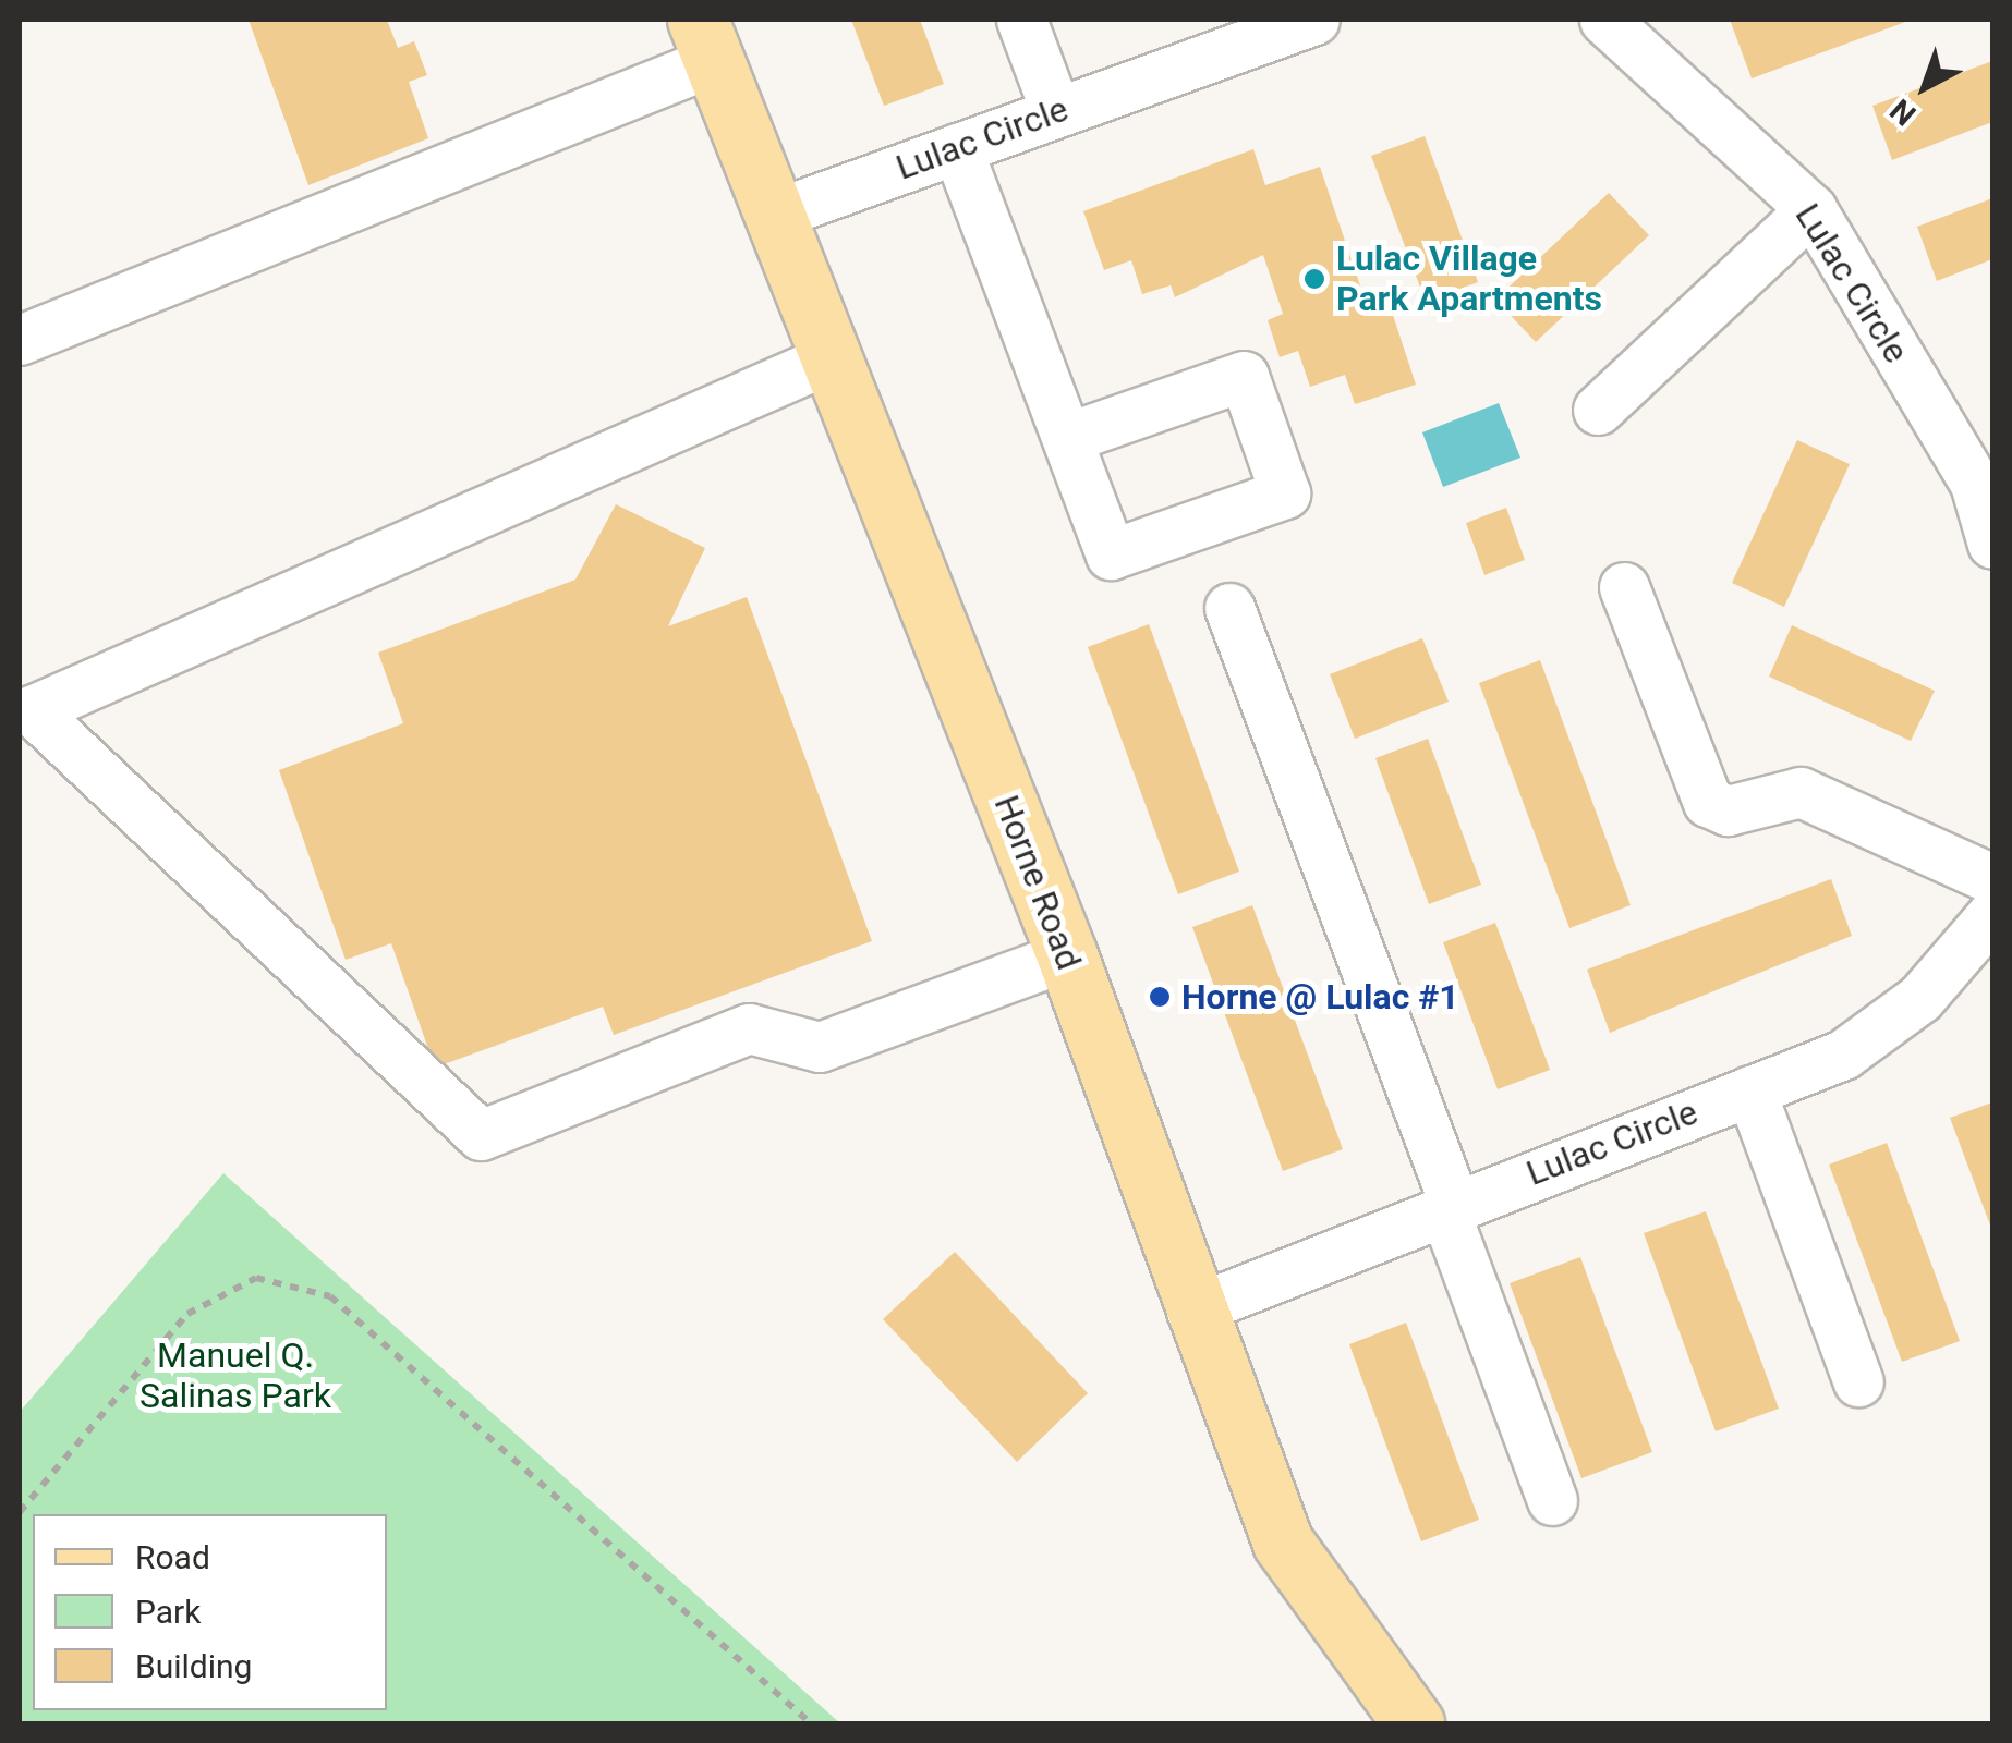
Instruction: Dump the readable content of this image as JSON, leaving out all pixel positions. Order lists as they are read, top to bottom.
{
  "streets": {
    "main road": ["Horne Road"],
    "street": ["Lulac Circle"]
  },
  "crossings": [
    ["Lulac Circle", "Horne Road"]
  ],
  "parks": ["Manuel Q. Salinas Park"],
  "places": ["Lulac Village Park Apartments", "Horne @ Lulac #1"],
  "legend": ["Road", "Park", "Building"],
  "north": "bottom left"
}
